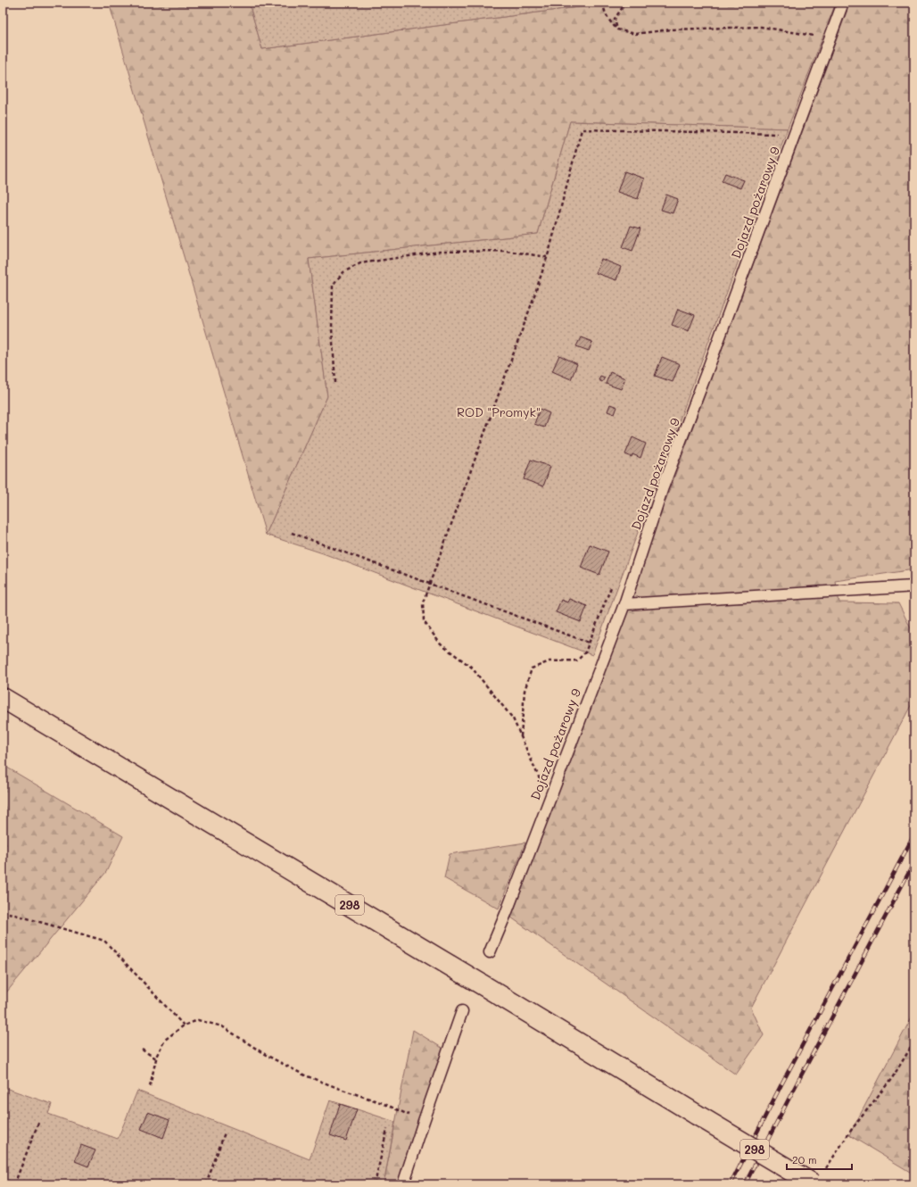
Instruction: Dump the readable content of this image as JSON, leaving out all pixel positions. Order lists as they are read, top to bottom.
{
  "streets": {
    "main road": ["298"],
    "lane": ["Dojazd pożarowy 9"]
  },
  "parks": ["ROD \"Promyk\""],
  "scale_bar": "20 m"
}
